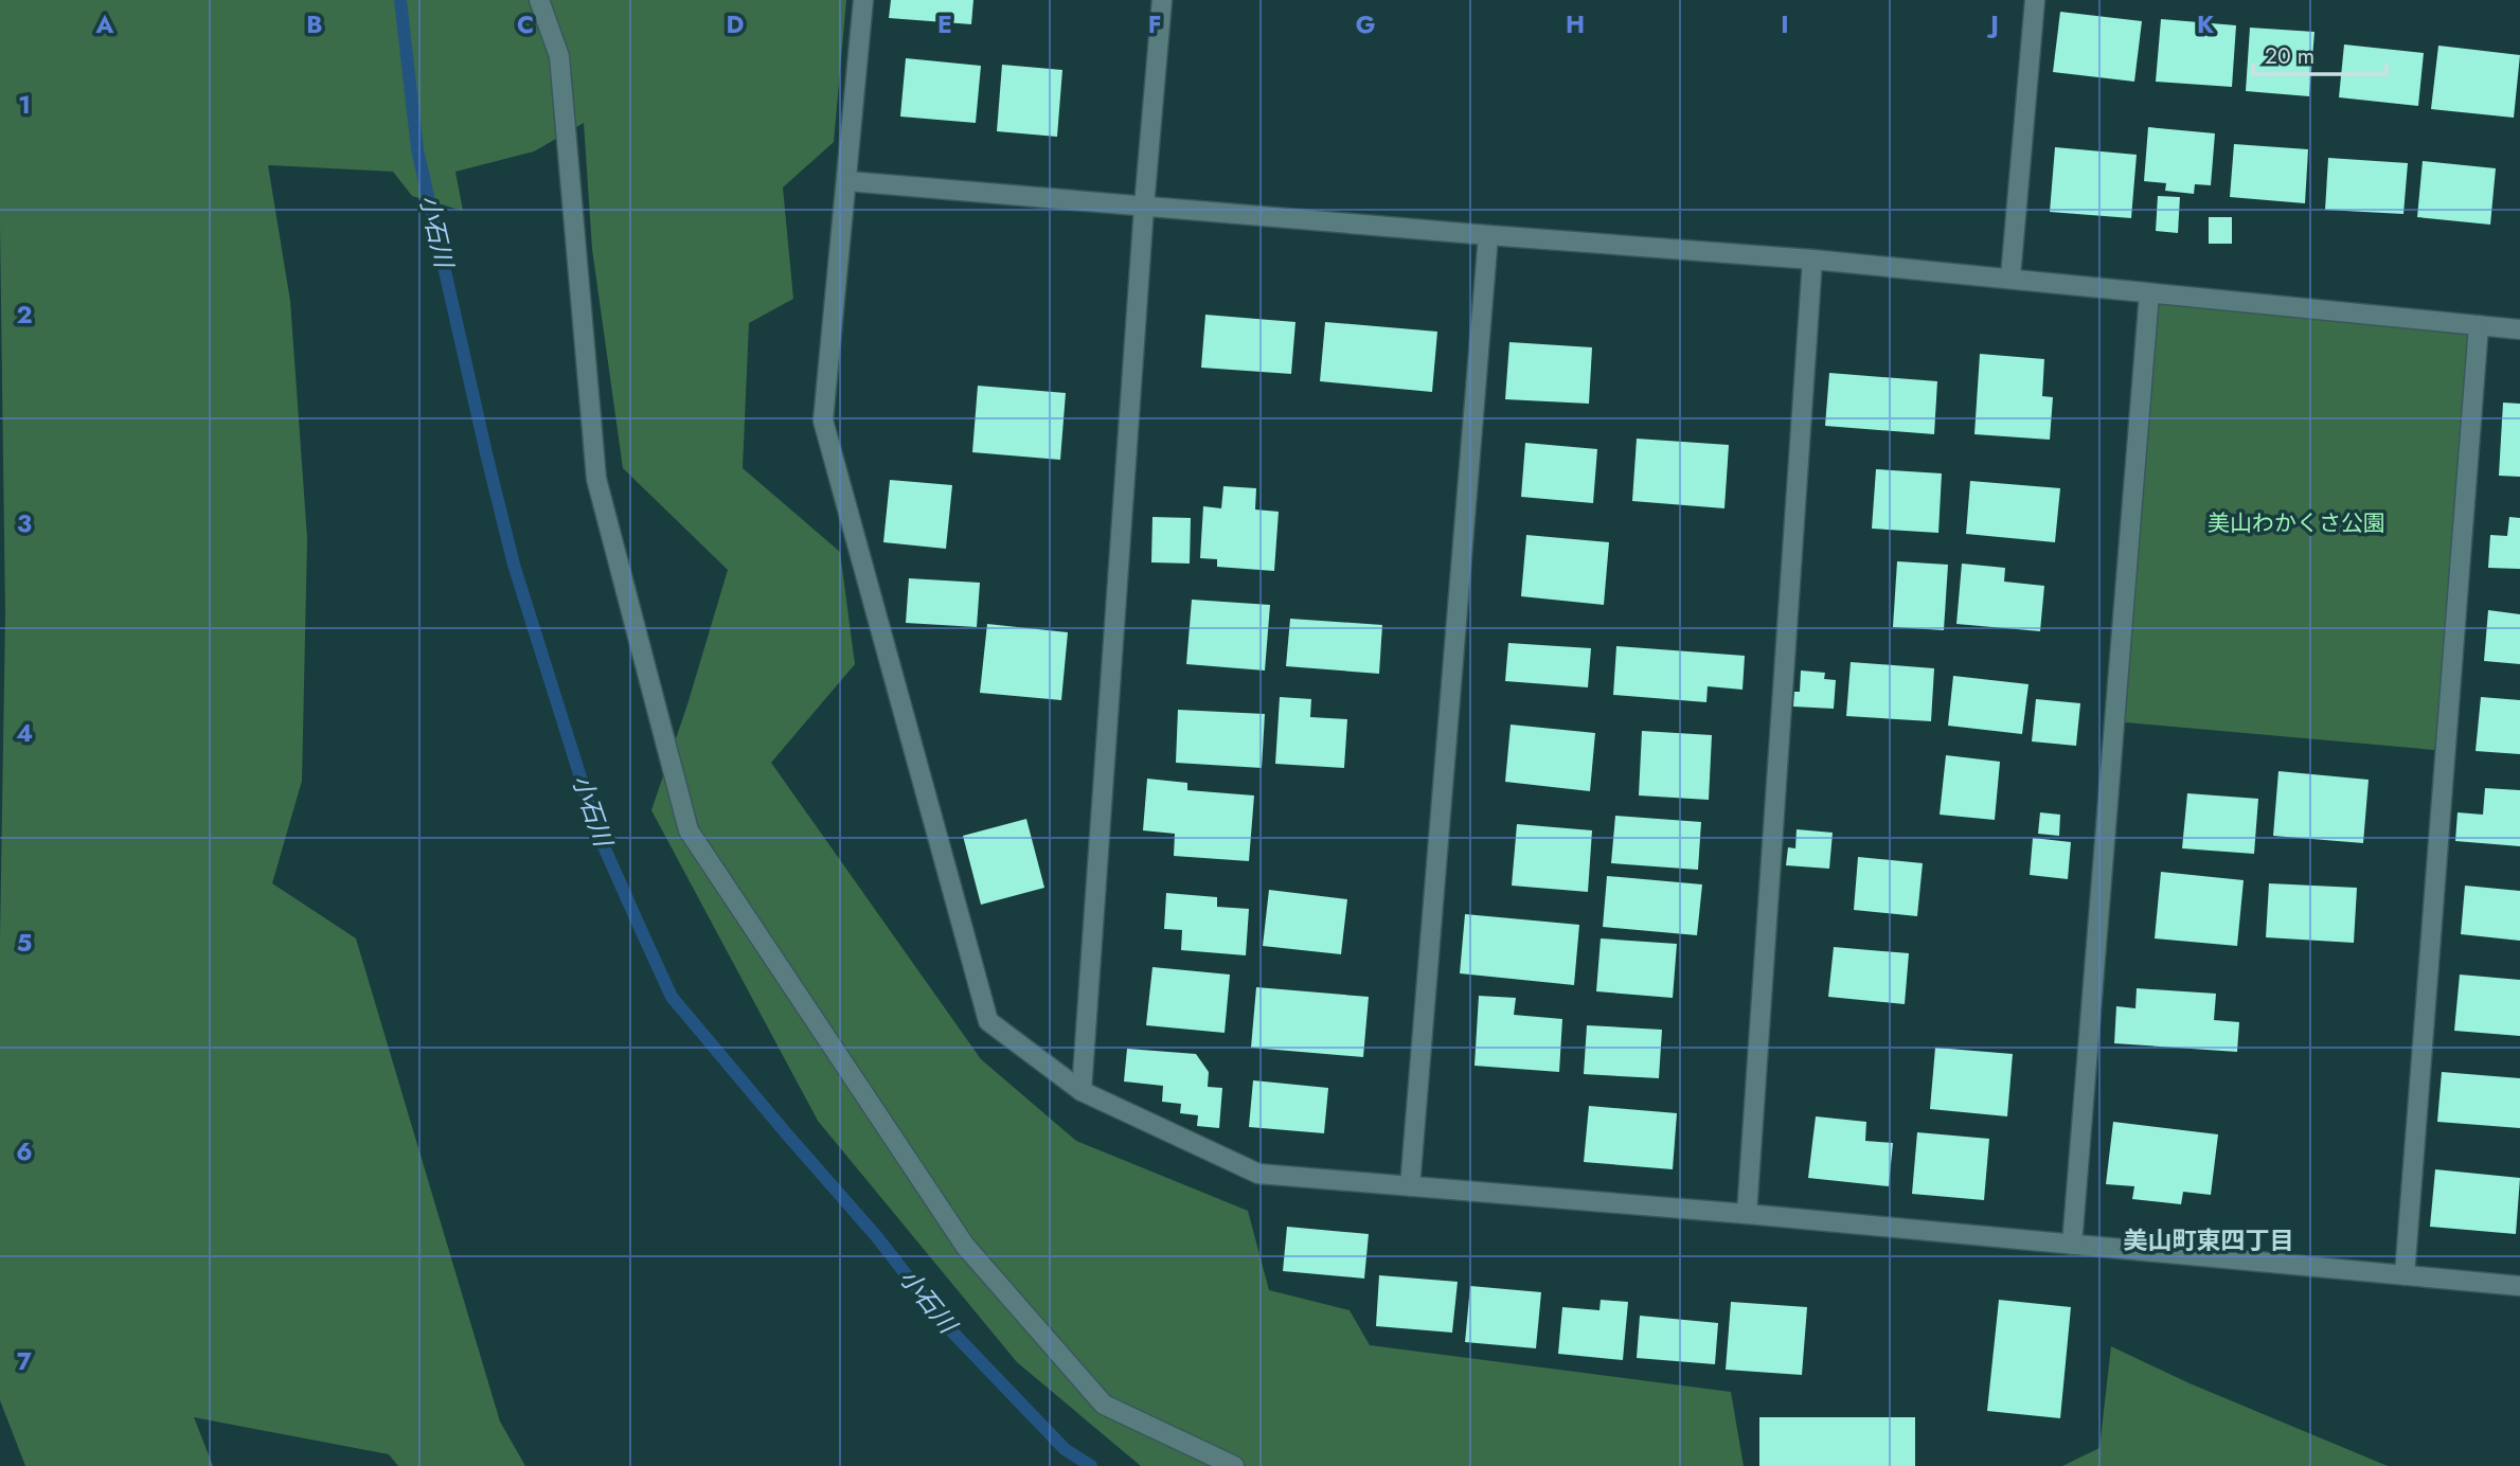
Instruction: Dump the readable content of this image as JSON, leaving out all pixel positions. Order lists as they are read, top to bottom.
{
  "districts": ["美山町東四丁目"],
  "water": ["小石川"],
  "parks": ["美山わかくさ公園"],
  "scale_bar": "20 m",
  "grid": {
    "columns": [
      "A",
      "B",
      "C",
      "D",
      "E",
      "F",
      "G",
      "H",
      "I",
      "J",
      "K"
    ],
    "rows": [
      "1",
      "2",
      "3",
      "4",
      "5",
      "6",
      "7"
    ]
  }
}
